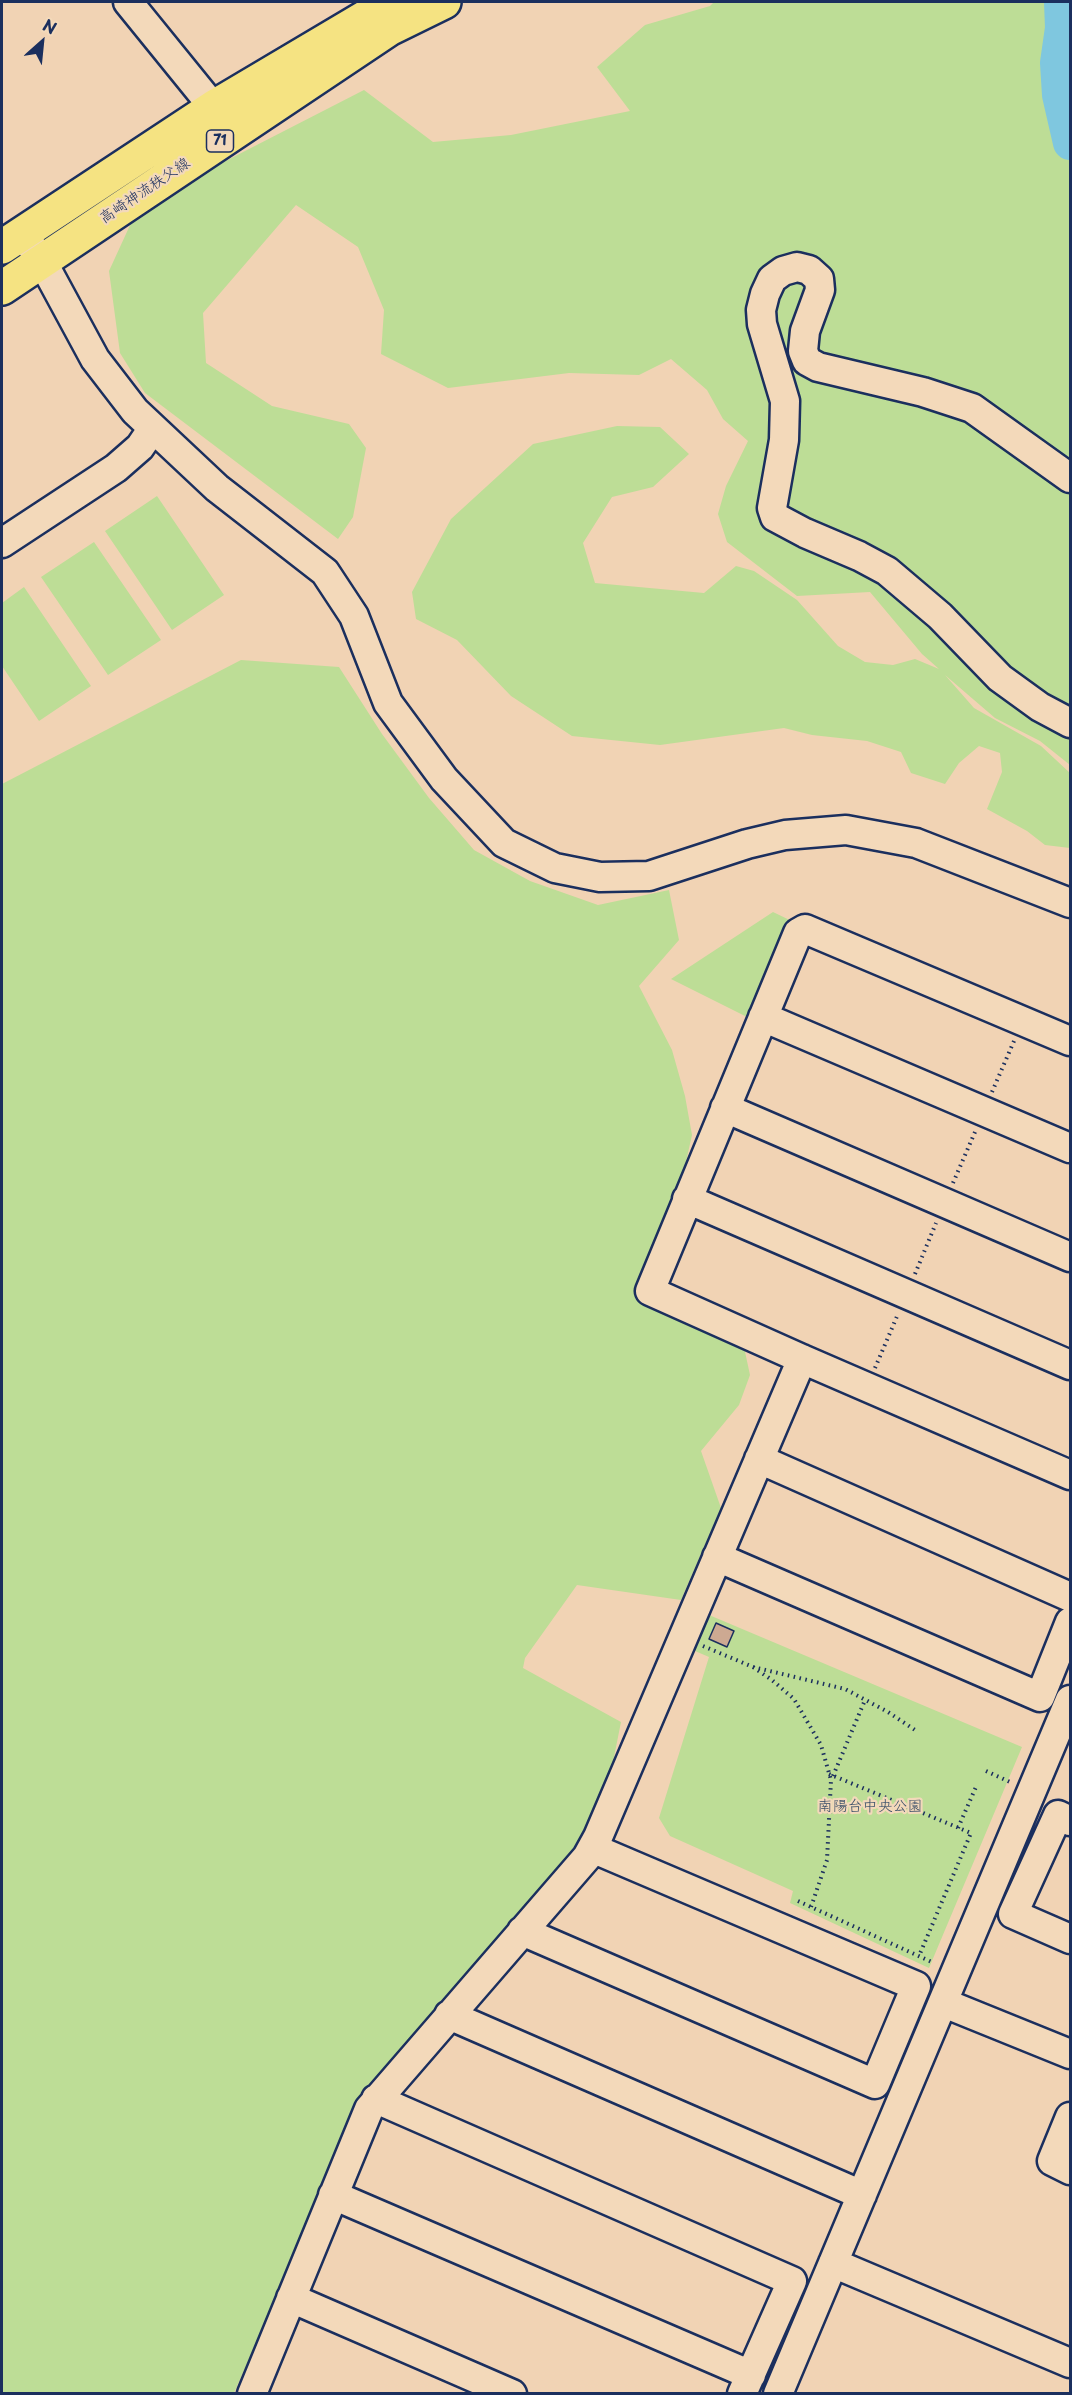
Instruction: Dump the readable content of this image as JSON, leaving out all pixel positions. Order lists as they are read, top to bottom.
{
  "streets": {
    "main road": ["71", "高崎神流秩父線"]
  },
  "parks": ["南陽台中央公園"],
  "north": "top right"
}
